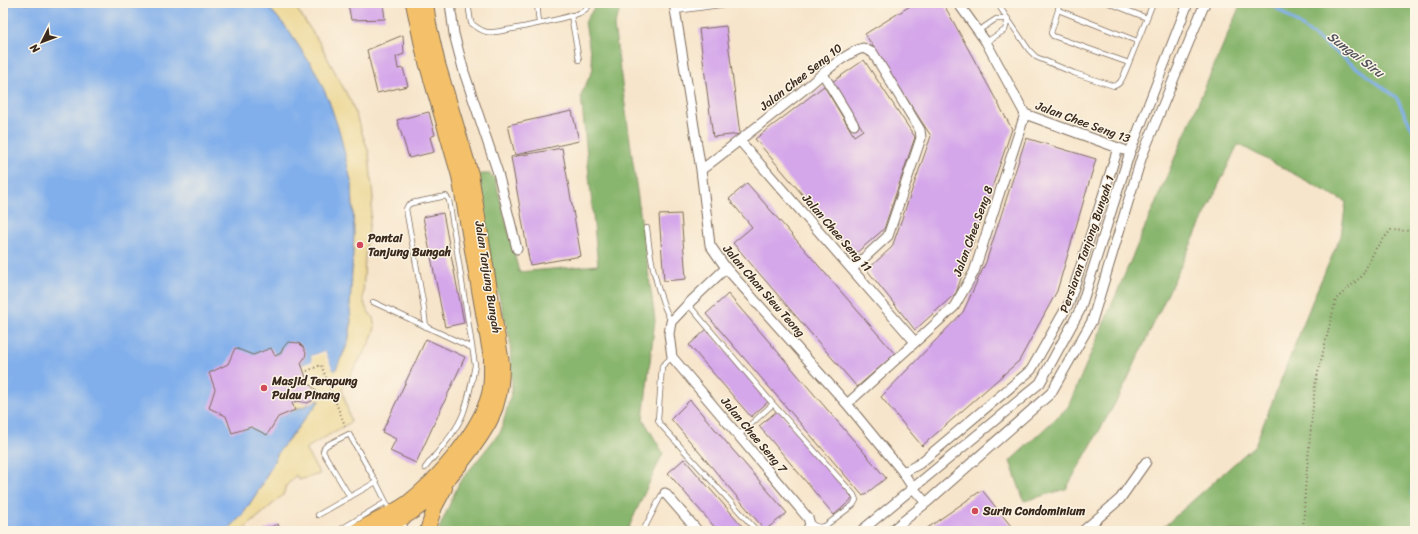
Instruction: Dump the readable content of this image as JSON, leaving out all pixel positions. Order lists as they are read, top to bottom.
{
  "streets": {
    "main road": ["Jalan Tanjung Bungah"],
    "street": [
      "Jalan Chee Seng 10",
      "Jalan Chee Seng 13",
      "Jalan Chee Seng 8",
      "Jalan Chee Seng 11",
      "Persiaran Tanjong Bungah 1",
      "Jalan Chan Siew Teong",
      "Jalan Chee Seng 7"
    ]
  },
  "crossings": [
    ["Jalan Chee Seng 10", "Jalan Chee Seng 11"],
    ["Jalan Chee Seng 10", "Jalan Chan Siew Teong"],
    ["Jalan Chee Seng 13", "Jalan Chee Seng 8"],
    ["Jalan Chee Seng 13", "Persiaran Tanjong Bungah 1"],
    ["Jalan Chee Seng 8", "Jalan Chee Seng 11"],
    ["Jalan Chee Seng 8", "Jalan Chan Siew Teong"],
    ["Persiaran Tanjong Bungah 1", "Jalan Chan Siew Teong"]
  ],
  "water": ["Sungai Siru"],
  "places": ["Pantai Tanjung Bungah", "Masjid Terapung Pulau Pinang", "Surin Condominium"],
  "north": "bottom left"
}
